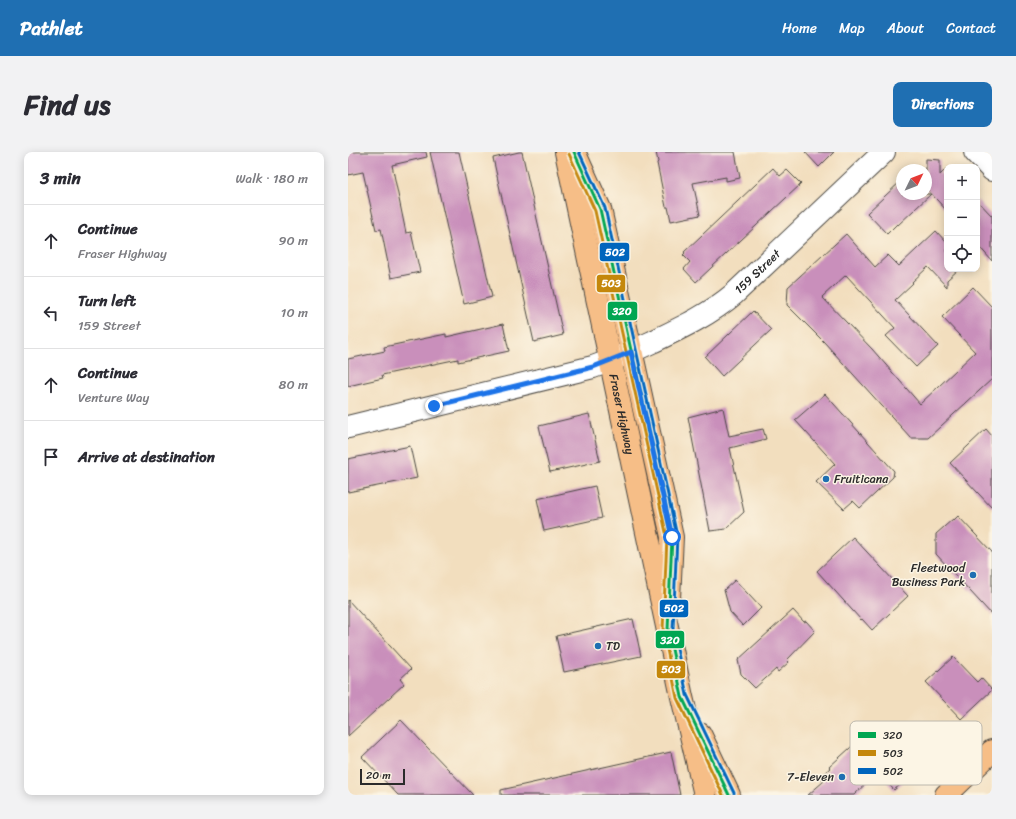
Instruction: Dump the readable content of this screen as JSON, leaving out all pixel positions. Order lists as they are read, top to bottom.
{
  "streets": {
    "main road": ["Fraser Highway"],
    "street": ["159 Street"]
  },
  "crossings": [
    ["159 Street", "Fraser Highway"]
  ],
  "places": [
    "Fruiticana",
    "Fleetwood Business Park",
    "TD",
    "7-Eleven"
  ],
  "lines": ["transit line 320", "transit line 502", "transit line 503"],
  "legend": ["320", "503", "502"],
  "scale_bar": "20 m",
  "north": "top right",
  "page": {
    "header": "Pathlet",
    "nav": [
      "Home",
      "Map",
      "About",
      "Contact"
    ],
    "title": "Find us",
    "buttons": "Directions",
    "heading": ["3 min", "Walk · 180 m"],
    "map_buttons": ["+", "−"],
    "list": [
      ["Continue", "Fraser Highway", "90 m"],
      ["Turn left", "159 Street", "10 m"],
      ["Continue", "Venture Way", "80 m"],
      "Arrive at destination"
    ],
    "scale": "20 m"
  }
}
